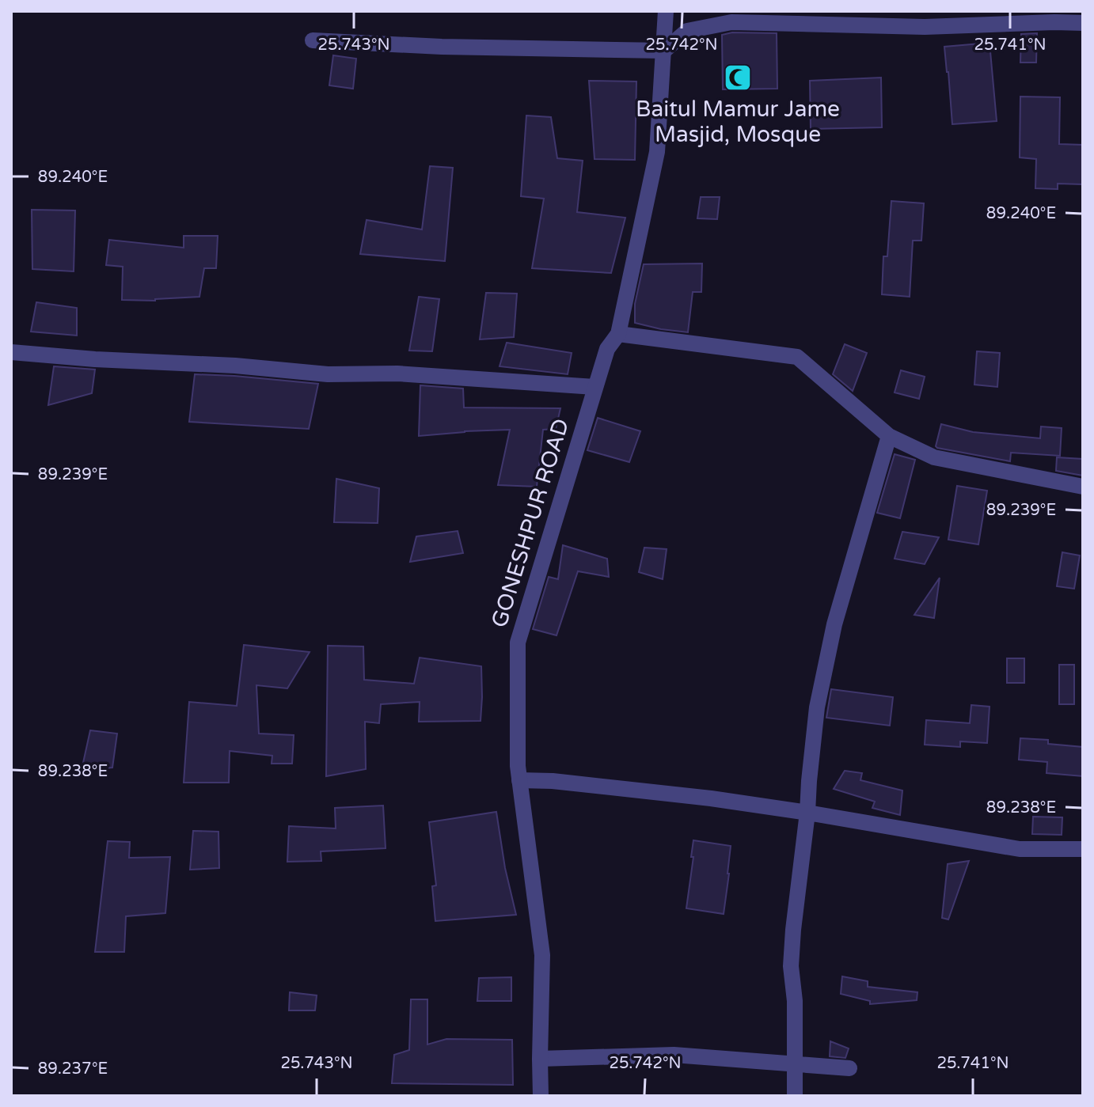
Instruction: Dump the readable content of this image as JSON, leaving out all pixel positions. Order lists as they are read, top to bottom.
{
  "streets": {
    "street": ["GONESHPUR ROAD"]
  },
  "places": {
    "mosque": ["Baitul Mamur Jame Masjid, Mosque"]
  },
  "coordinates": [
    "25.743°N",
    "25.742°N",
    "25.741°N",
    "89.240°E",
    "89.239°E",
    "89.238°E",
    "89.237°E"
  ]
}
